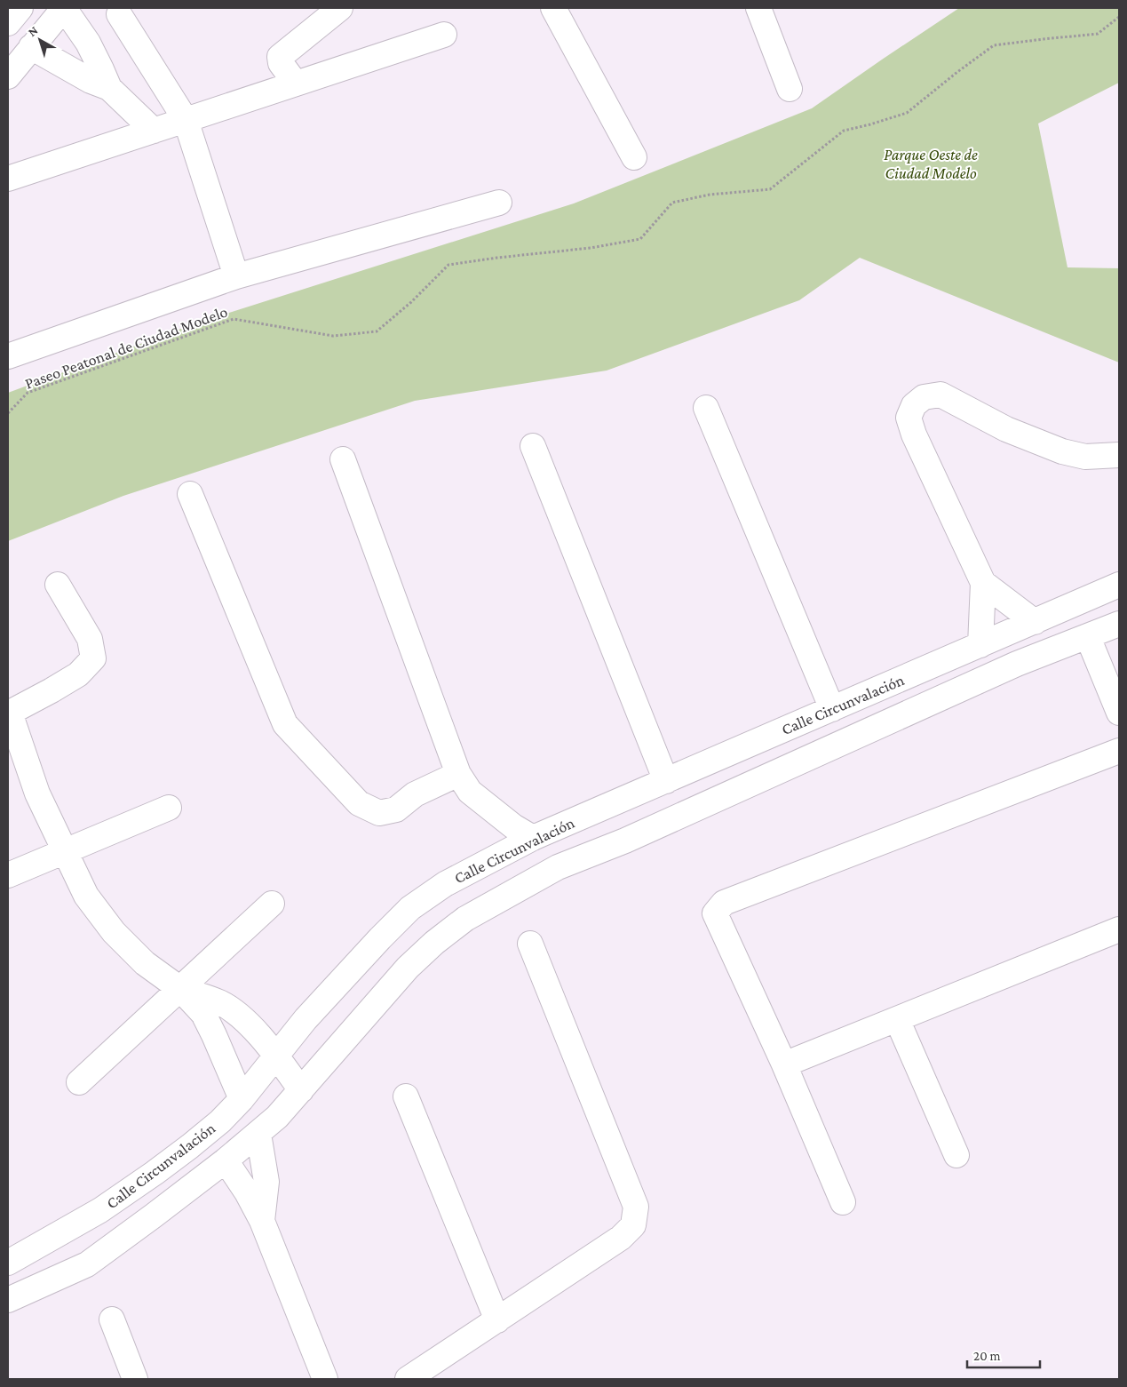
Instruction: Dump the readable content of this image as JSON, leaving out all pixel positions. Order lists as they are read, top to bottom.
{
  "streets": {
    "street": ["Calle Circunvalación"],
    "path": ["Paseo Peatonal de Ciudad Modelo"]
  },
  "parks": ["Parque Oeste de Ciudad Modelo"],
  "scale_bar": "20 m",
  "north": "top left"
}
